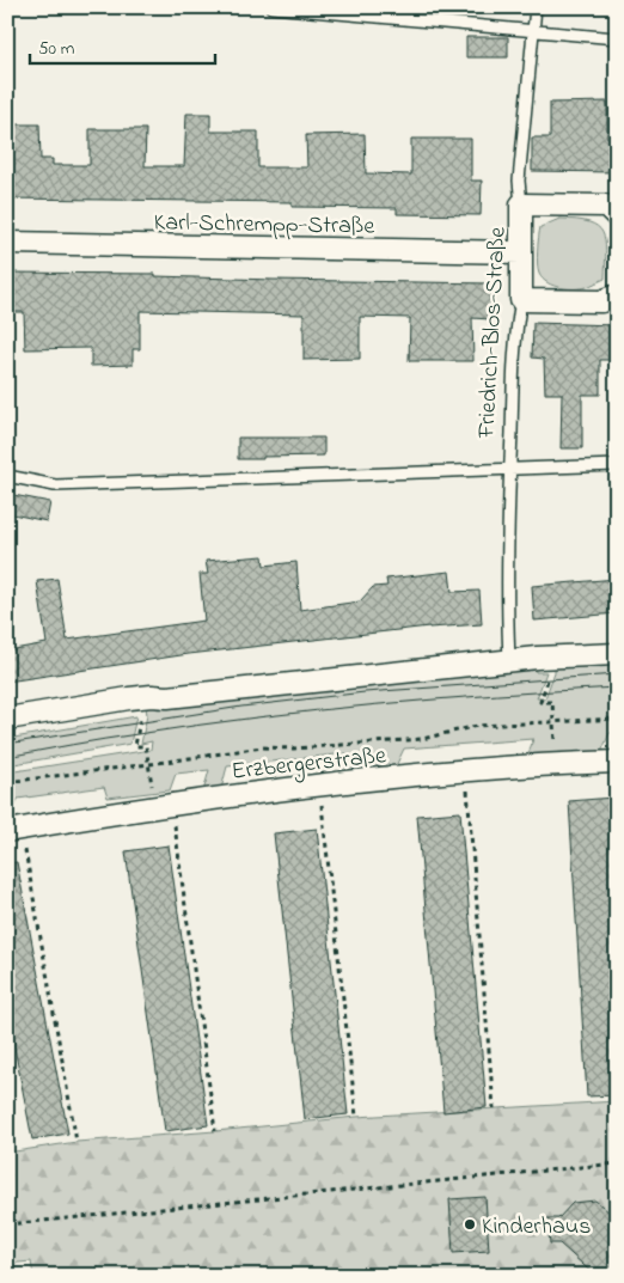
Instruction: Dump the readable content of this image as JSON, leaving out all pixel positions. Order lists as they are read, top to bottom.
{
  "streets": {
    "street": ["Karl-Schrempp-Straße", "Friedrich-Blos-Straße", "Erzbergerstraße"]
  },
  "crossings": [
    ["Karl-Schrempp-Straße", "Friedrich-Blos-Straße"]
  ],
  "places": ["Kinderhaus"],
  "scale_bar": "50 m"
}
